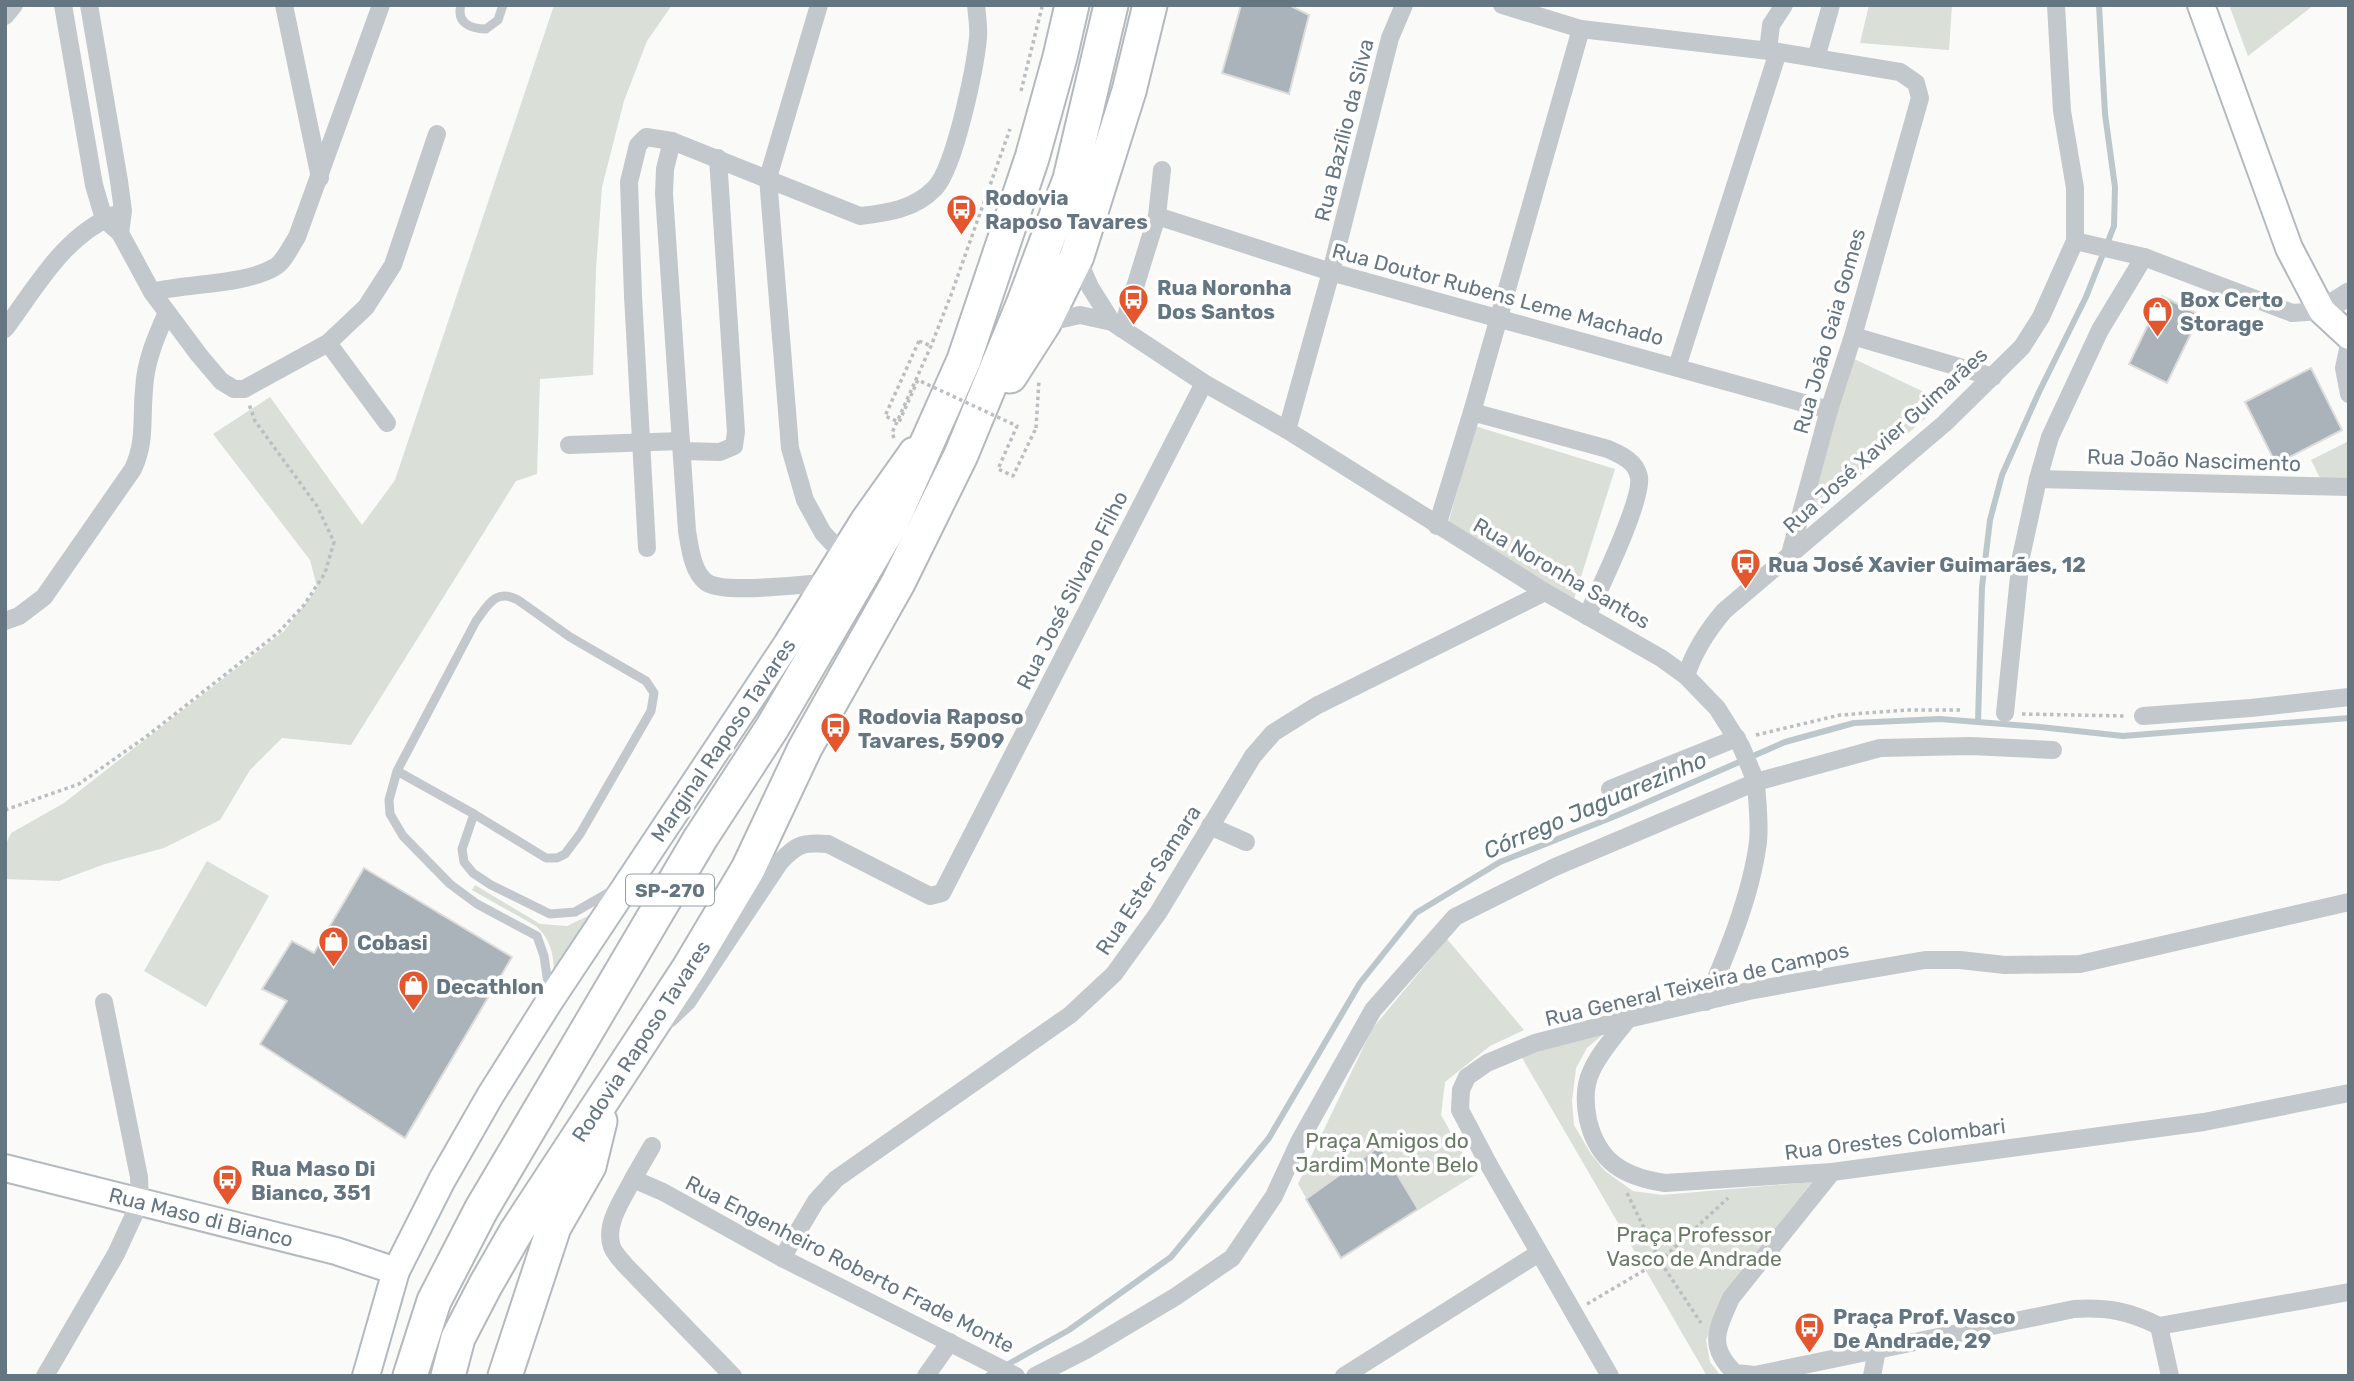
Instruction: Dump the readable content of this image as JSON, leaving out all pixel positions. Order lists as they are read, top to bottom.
{
  "streets": {
    "highway": ["SP-270", "Rodovia Raposo Tavares"],
    "main road": ["Marginal Raposo Tavares", "Rua Maso di Bianco"],
    "street": [
      "Rua Bazílio da Silva",
      "Rua Doutor Rubens Leme Machado",
      "Rua João Gaia Gomes",
      "Rua José Xavier Guimarães",
      "Rua João Nascimento",
      "Rua Noronha Santos",
      "Rua José Silvano Filho",
      "Rua Ester Samara",
      "Rua General Teixeira de Campos",
      "Rua Orestes Colombari",
      "Rua Engenheiro Roberto Frade Monte"
    ]
  },
  "crossings": [
    ["Rua Bazílio da Silva", "Rua Doutor Rubens Leme Machado"],
    ["Rua Bazílio da Silva", "Rua Noronha Santos"],
    ["Rua Doutor Rubens Leme Machado", "Rua João Gaia Gomes"],
    ["Rua João Gaia Gomes", "Rua José Xavier Guimarães"],
    ["Rua José Xavier Guimarães", "Rua Noronha Santos"],
    ["Rua Noronha Santos", "Rua José Silvano Filho"],
    ["Rua Noronha Santos", "Rua Ester Samara"],
    ["Rua Noronha Santos", "Rua General Teixeira de Campos"],
    ["Rua José Silvano Filho", "Rodovia Raposo Tavares"],
    ["Marginal Raposo Tavares", "SP-270"],
    ["Marginal Raposo Tavares", "Rua Maso di Bianco"],
    ["Rua Ester Samara", "Rua Engenheiro Roberto Frade Monte"],
    ["Rua General Teixeira de Campos", "Rua Orestes Colombari"]
  ],
  "water": ["Córrego Jaguarezinho"],
  "parks": ["Praça Amigos do Jardim Monte Belo", "Praça Professor Vasco de Andrade"],
  "places": {
    "bus stop": [
      "Rodovia Raposo Tavares",
      "Rua Noronha Dos Santos",
      "Rua José Xavier Guimarães, 12",
      "Rodovia Raposo Tavares, 5909",
      "Rua Maso Di Bianco, 351",
      "Praça Prof. Vasco De Andrade, 29"
    ],
    "shop": ["Box Certo Storage", "Cobasi", "Decathlon"]
  }
}
